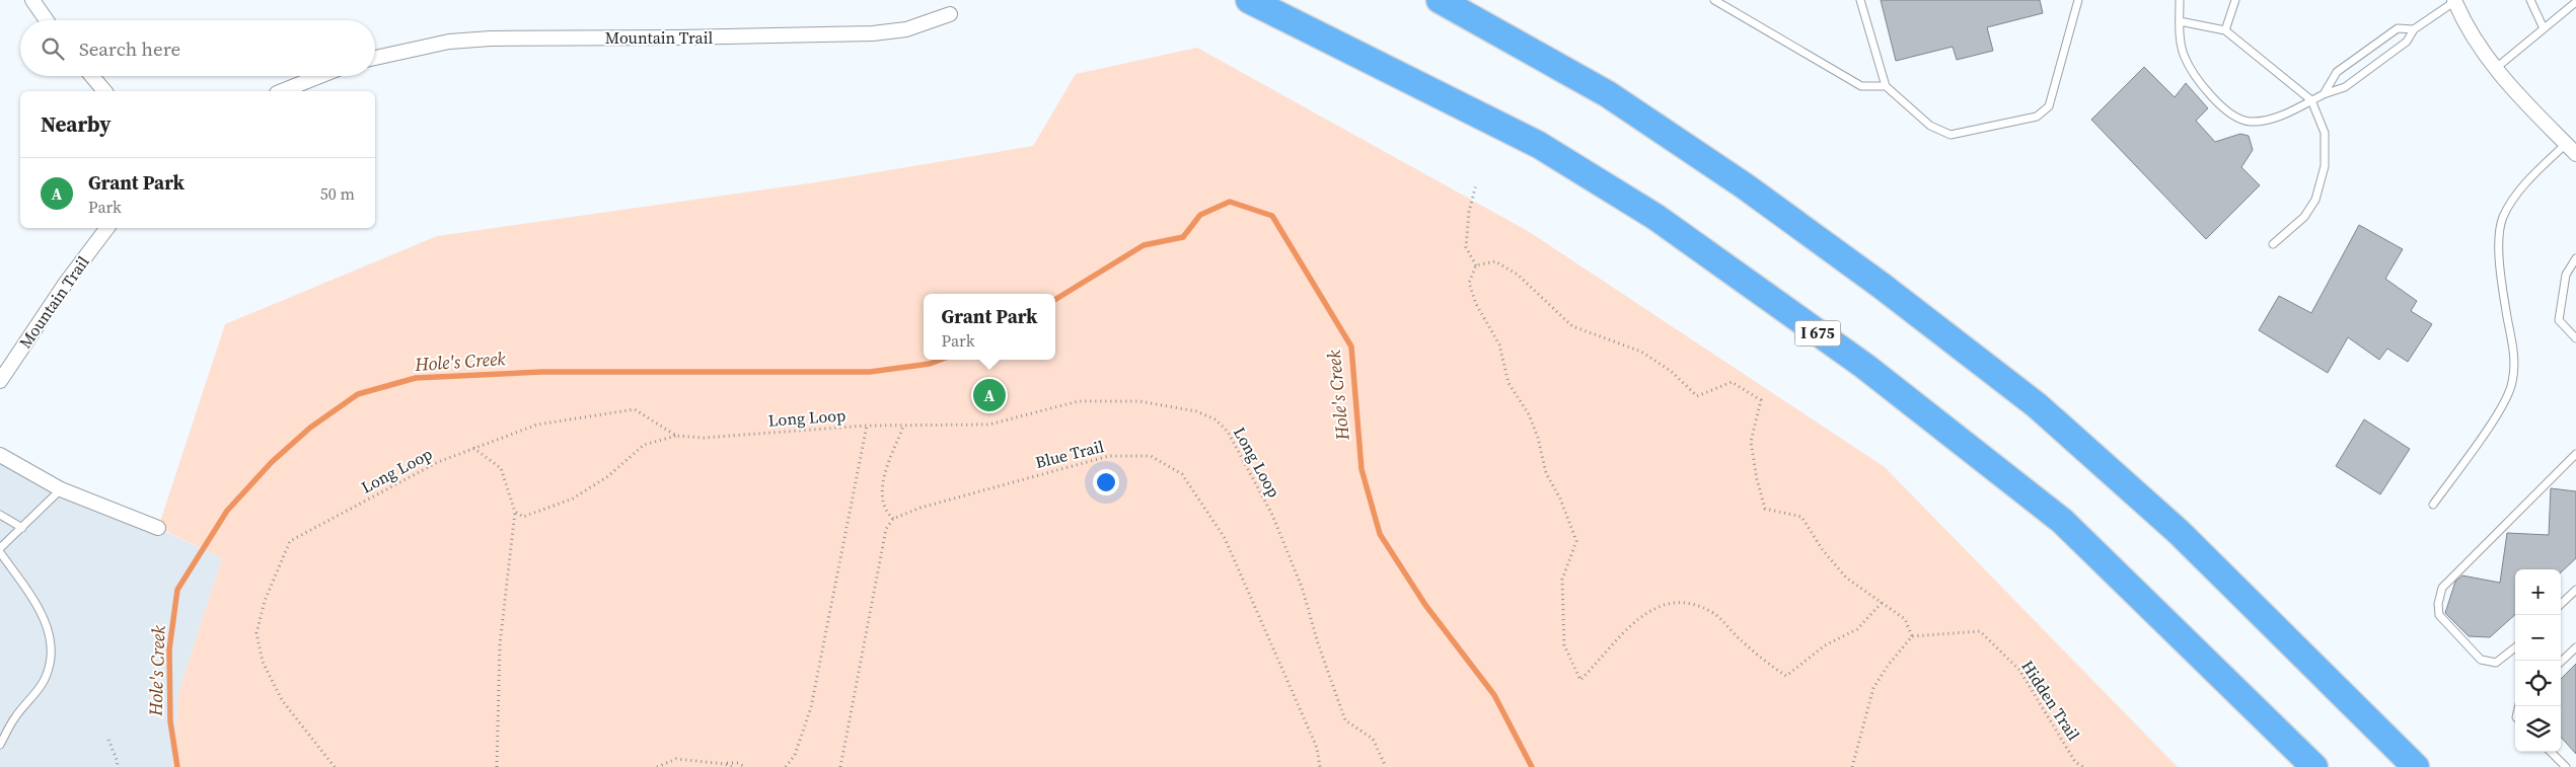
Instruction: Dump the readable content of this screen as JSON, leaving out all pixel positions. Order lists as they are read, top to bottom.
{
  "streets": {
    "highway": ["I 675"],
    "street": ["Mountain Trail"],
    "path": ["Long Loop", "Blue Trail", "Hidden Trail"]
  },
  "water": ["Hole's Creek"],
  "page": {
    "search": "Search here",
    "heading": "Nearby",
    "list": [
      {
        "mark": "A",
        "name": "Grant Park",
        "note": "Park",
        "value": "50 m"
      }
    ],
    "popup": ["Grant Park", "Park"],
    "pins": "A",
    "map_buttons": ["+", "−"]
  }
}
